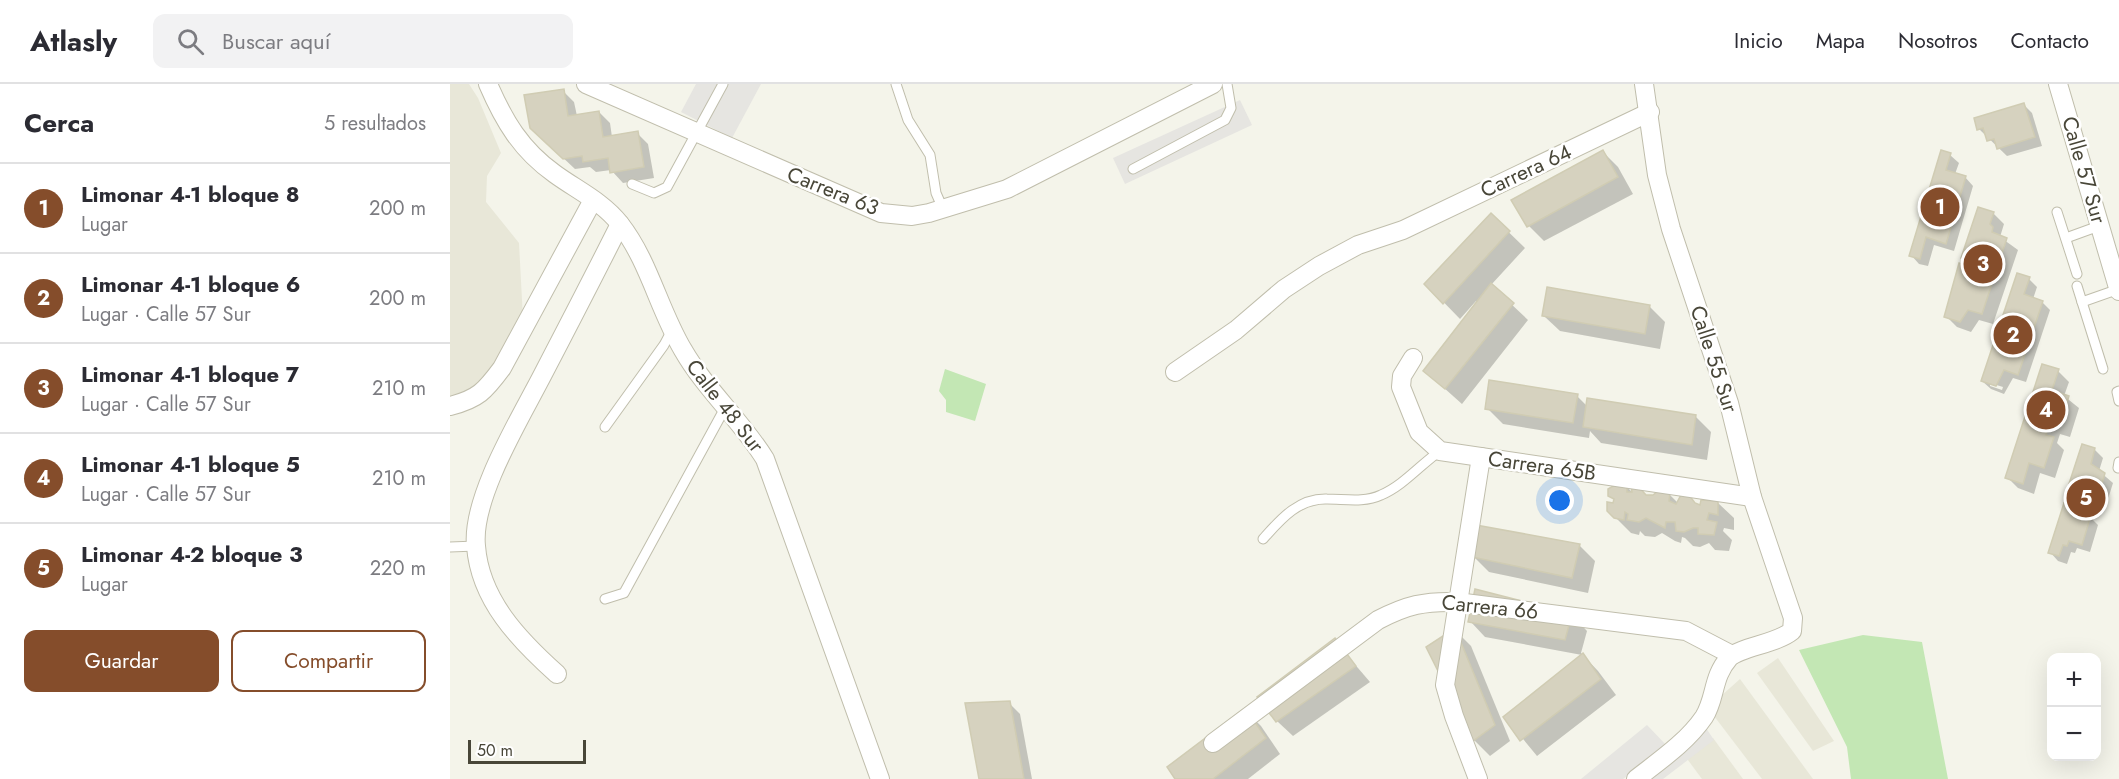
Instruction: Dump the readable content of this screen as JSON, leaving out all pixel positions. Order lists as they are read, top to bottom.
{
  "streets": {
    "street": [
      "Calle 57 Sur",
      "Carrera 64",
      "Carrera 63",
      "Calle 55 Sur",
      "Calle 48 Sur",
      "Carrera 65B",
      "Carrera 66"
    ]
  },
  "crossings": [
    ["Carrera 64", "Calle 55 Sur"],
    ["Calle 55 Sur", "Carrera 65B"],
    ["Calle 55 Sur", "Carrera 66"]
  ],
  "scale_bar": "50 m",
  "page": {
    "header": "Atlasly",
    "search": "Buscar aquí",
    "nav": [
      "Inicio",
      "Mapa",
      "Nosotros",
      "Contacto"
    ],
    "heading": ["Cerca", "5 resultados"],
    "list": [
      {
        "mark": "1",
        "name": "Limonar 4-1 bloque 8",
        "note": "Lugar",
        "value": "200 m"
      },
      {
        "mark": "2",
        "name": "Limonar 4-1 bloque 6",
        "note": "Lugar · Calle 57 Sur",
        "value": "200 m"
      },
      {
        "mark": "3",
        "name": "Limonar 4-1 bloque 7",
        "note": "Lugar · Calle 57 Sur",
        "value": "210 m"
      },
      {
        "mark": "4",
        "name": "Limonar 4-1 bloque 5",
        "note": "Lugar · Calle 57 Sur",
        "value": "210 m"
      },
      {
        "mark": "5",
        "name": "Limonar 4-2 bloque 3",
        "note": "Lugar",
        "value": "220 m"
      }
    ],
    "pins": [
      "1",
      "3",
      "2",
      "4",
      "5"
    ],
    "buttons": ["Guardar", "Compartir"],
    "map_buttons": ["+", "−"],
    "scale": "50 m"
  }
}
